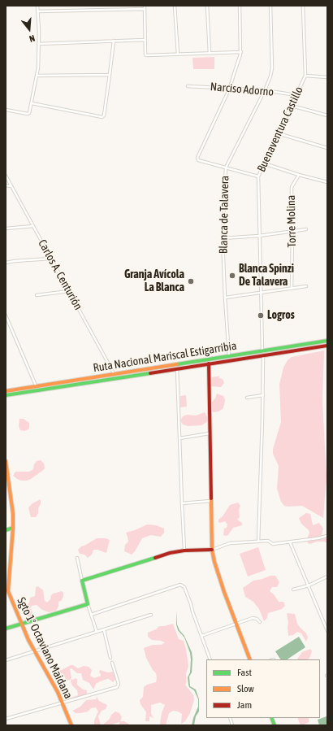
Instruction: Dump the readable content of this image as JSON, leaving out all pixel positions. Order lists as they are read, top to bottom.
{
  "streets": {
    "main road": ["Ruta Nacional Mariscal Estigarribia", "Sgto 1° Octaviano Maidana"],
    "street": [
      "Narciso Adorno",
      "Buenaventura Castillo",
      "Blanca de Talavera",
      "Torre Molina",
      "Carlos A. Centurión"
    ]
  },
  "crossings": [
    ["Narciso Adorno", "Buenaventura Castillo"],
    ["Narciso Adorno", "Blanca de Talavera"],
    ["Buenaventura Castillo", "Ruta Nacional Mariscal Estigarribia"],
    ["Blanca de Talavera", "Ruta Nacional Mariscal Estigarribia"],
    ["Carlos A. Centurión", "Ruta Nacional Mariscal Estigarribia"]
  ],
  "places": ["Blanca Spinzi De Talavera", "Granja Avícola La Blanca", "Logros"],
  "legend": ["Fast", "Slow", "Jam"],
  "north": "bottom"
}
